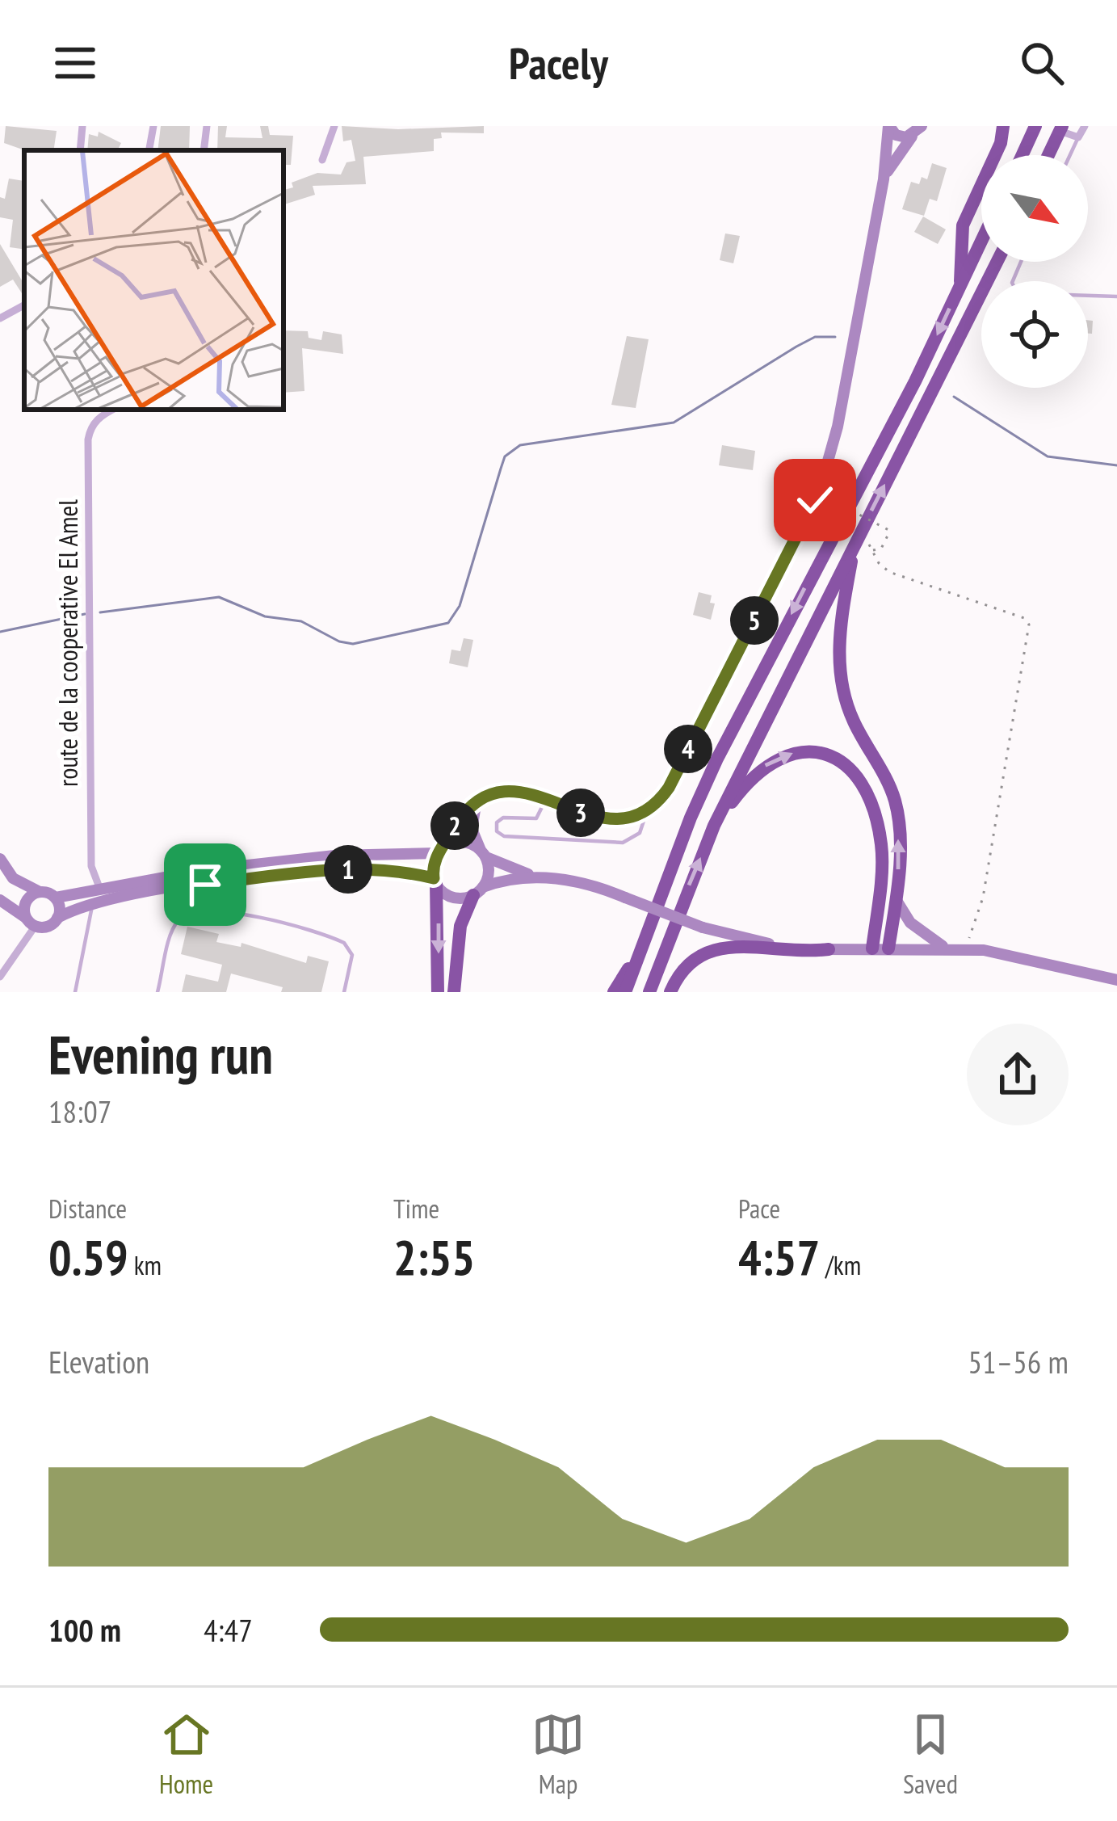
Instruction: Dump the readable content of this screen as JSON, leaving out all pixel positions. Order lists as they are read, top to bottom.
{
  "streets": {
    "street": ["route de la cooperative El Amel"]
  },
  "north": "bottom right",
  "page": {
    "header": "Pacely",
    "pins": [
      "5",
      "4",
      "3",
      "2",
      "1"
    ],
    "heading": ["Evening run", "18:07"],
    "stats": [
      ["Distance", "0.59 km"],
      ["Time", "2:55"],
      ["Pace", "4:57 /km"]
    ],
    "chart": ["Elevation", "51–56 m"],
    "list": [
      {
        "name": "100 m",
        "note": "4:47"
      }
    ],
    "tabs": ["Home", "Map", "Saved"]
  }
}
